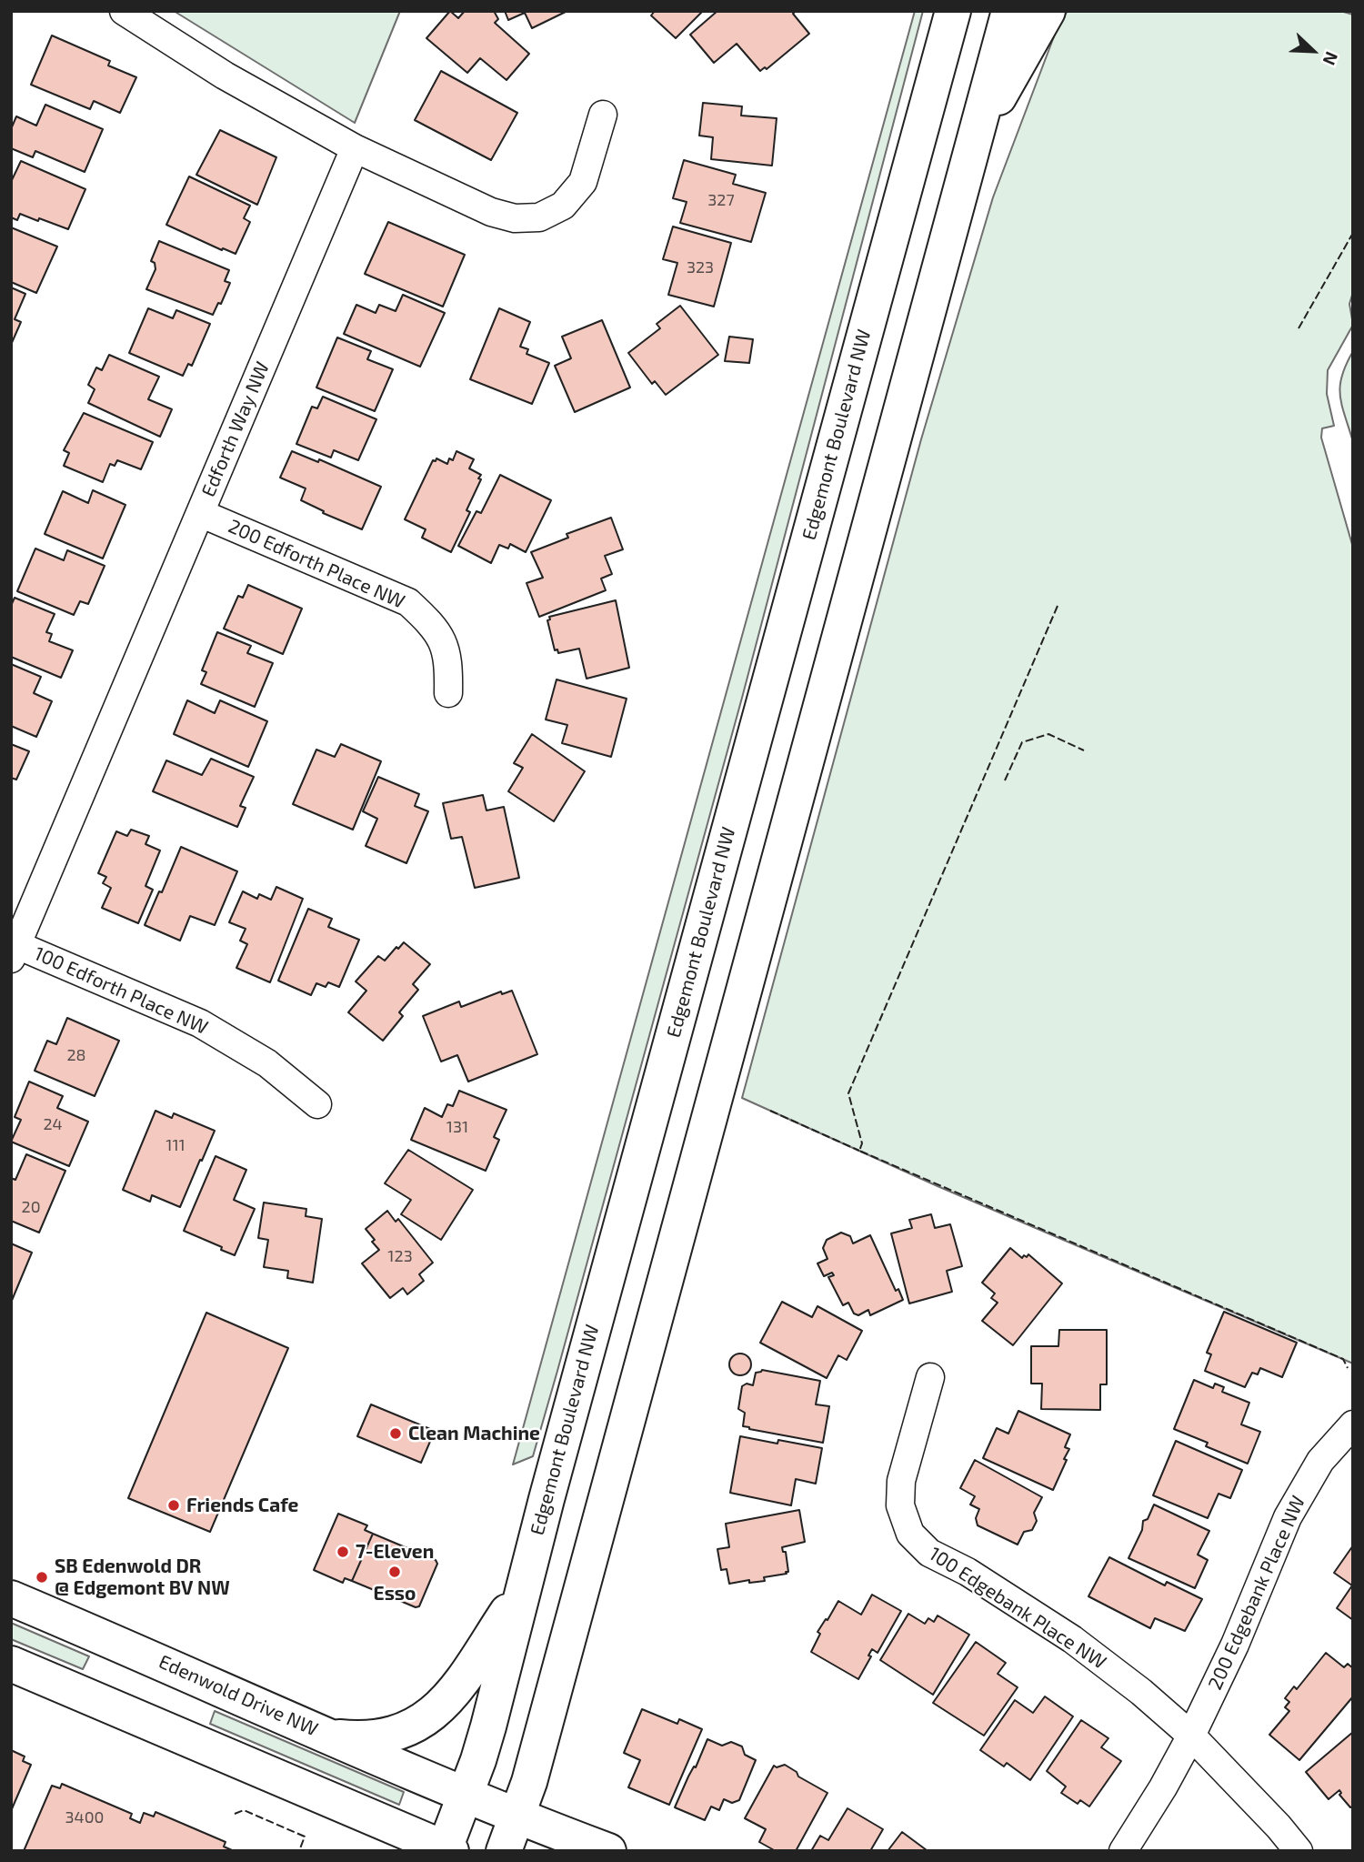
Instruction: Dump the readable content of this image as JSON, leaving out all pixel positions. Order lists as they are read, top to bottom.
{
  "streets": {
    "main road": ["Edgemont Boulevard NW", "Edenwold Drive NW"],
    "street": [
      "Edforth Way NW",
      "200 Edforth Place NW",
      "100 Edforth Place NW",
      "200 Edgebank Place NW",
      "100 Edgebank Place NW"
    ]
  },
  "crossings": [
    ["Edforth Way NW", "200 Edforth Place NW"],
    ["Edforth Way NW", "100 Edforth Place NW"],
    ["Edgemont Boulevard NW", "Edenwold Drive NW"],
    ["200 Edgebank Place NW", "100 Edgebank Place NW"]
  ],
  "places": [
    "Clean Machine",
    "Friends Cafe",
    "7-Eleven",
    "Esso",
    "SB Edenwold DR @ Edgemont BV NW"
  ],
  "house_numbers": [
    "327",
    "323",
    "28",
    "24",
    "131",
    "111",
    "20",
    "123",
    "3400"
  ],
  "north": "bottom right"
}
